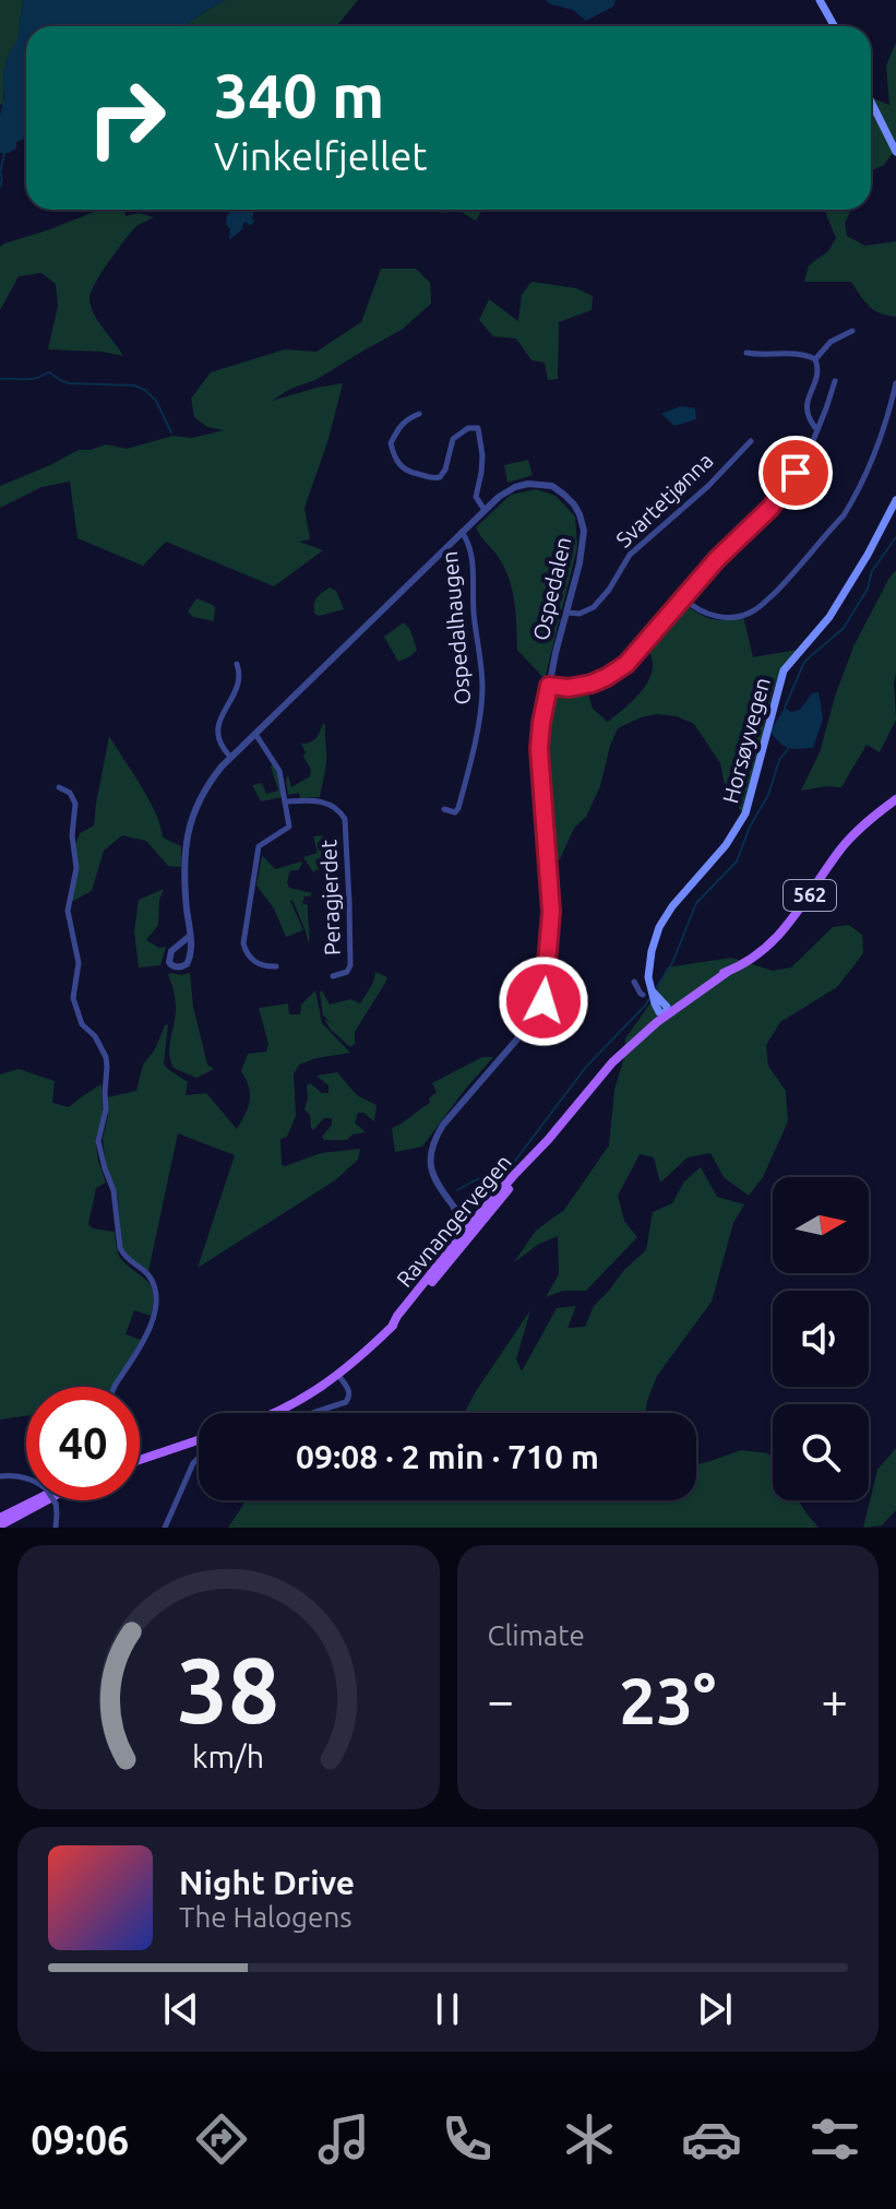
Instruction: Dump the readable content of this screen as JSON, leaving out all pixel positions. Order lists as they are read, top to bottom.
{
  "streets": {
    "main road": ["Horsøyvegen", "562", "Ravnangervegen"],
    "street": [
      "Svartetjønna",
      "Ospedalen",
      "Ospedalhaugen",
      "Peragjerdet"
    ]
  },
  "crossings": [
    ["Svartetjønna", "Ospedalen"],
    ["Ospedalen", "Ospedalhaugen"],
    ["Ospedalen", "Ravnangervegen"],
    ["Horsøyvegen", "Ravnangervegen"]
  ],
  "north": "right",
  "page": {
    "turn": ["340 m", "Vinkelfjellet"],
    "limit": "40",
    "trip": "09:08 · 2 min · 710 m",
    "tile": "Climate",
    "heat": ["−", "23°", "+"],
    "song": ["Night Drive", "The Halogens"],
    "tabs": "09:06",
    "gauge": ["38", "km/h"]
  }
}
